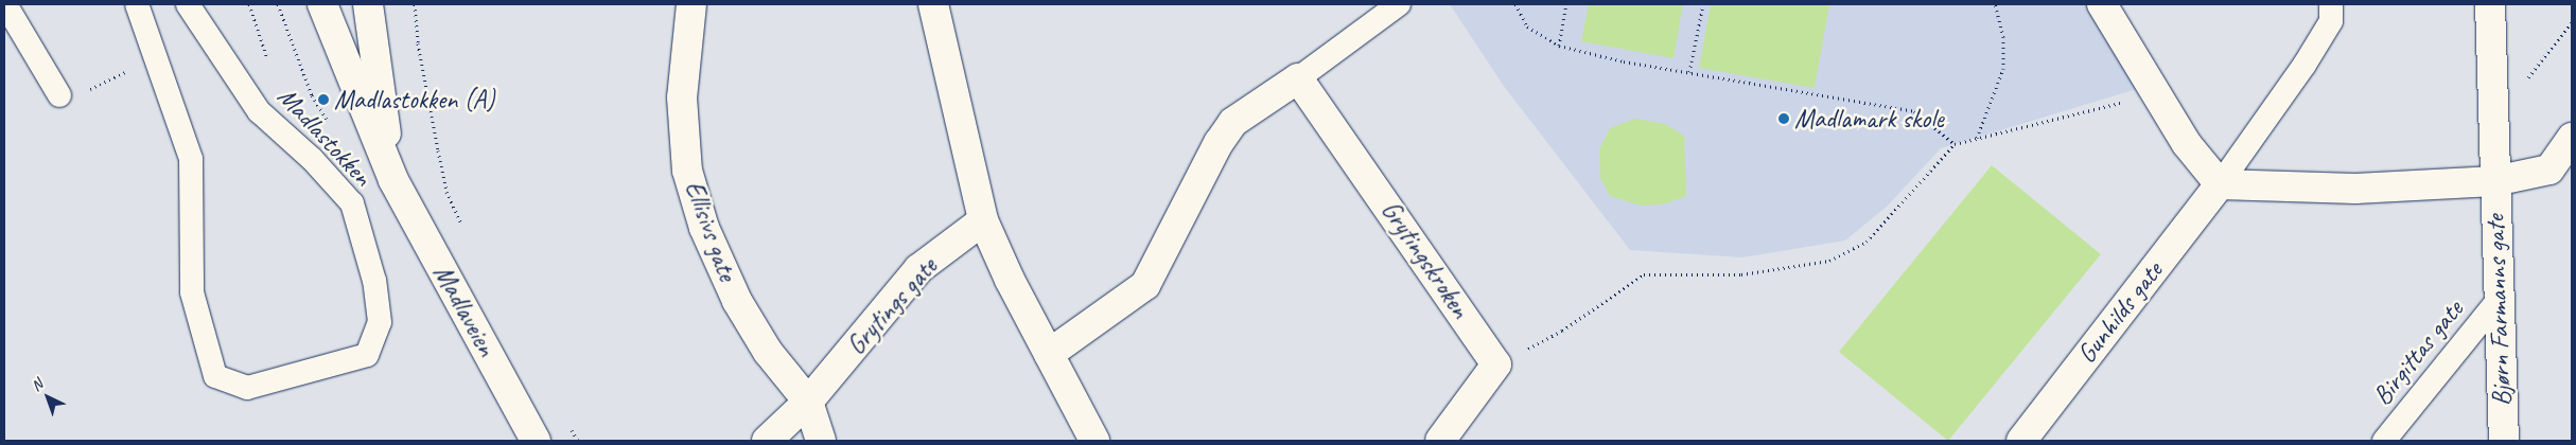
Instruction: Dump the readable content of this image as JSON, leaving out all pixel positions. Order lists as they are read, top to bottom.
{
  "streets": {
    "street": [
      "Ellisivs gate",
      "Grytingskroken",
      "Grytings gate",
      "Madlaveien",
      "Bjørn Farmanns gate",
      "Gunhilds gate"
    ],
    "lane": ["Madlastokken", "Birgittas gate"]
  },
  "crossings": [
    ["Ellisivs gate", "Grytings gate"],
    ["Bjørn Farmanns gate", "Birgittas gate"]
  ],
  "places": ["Madlastokken (A)", "Madlamark skole"],
  "north": "top left"
}
